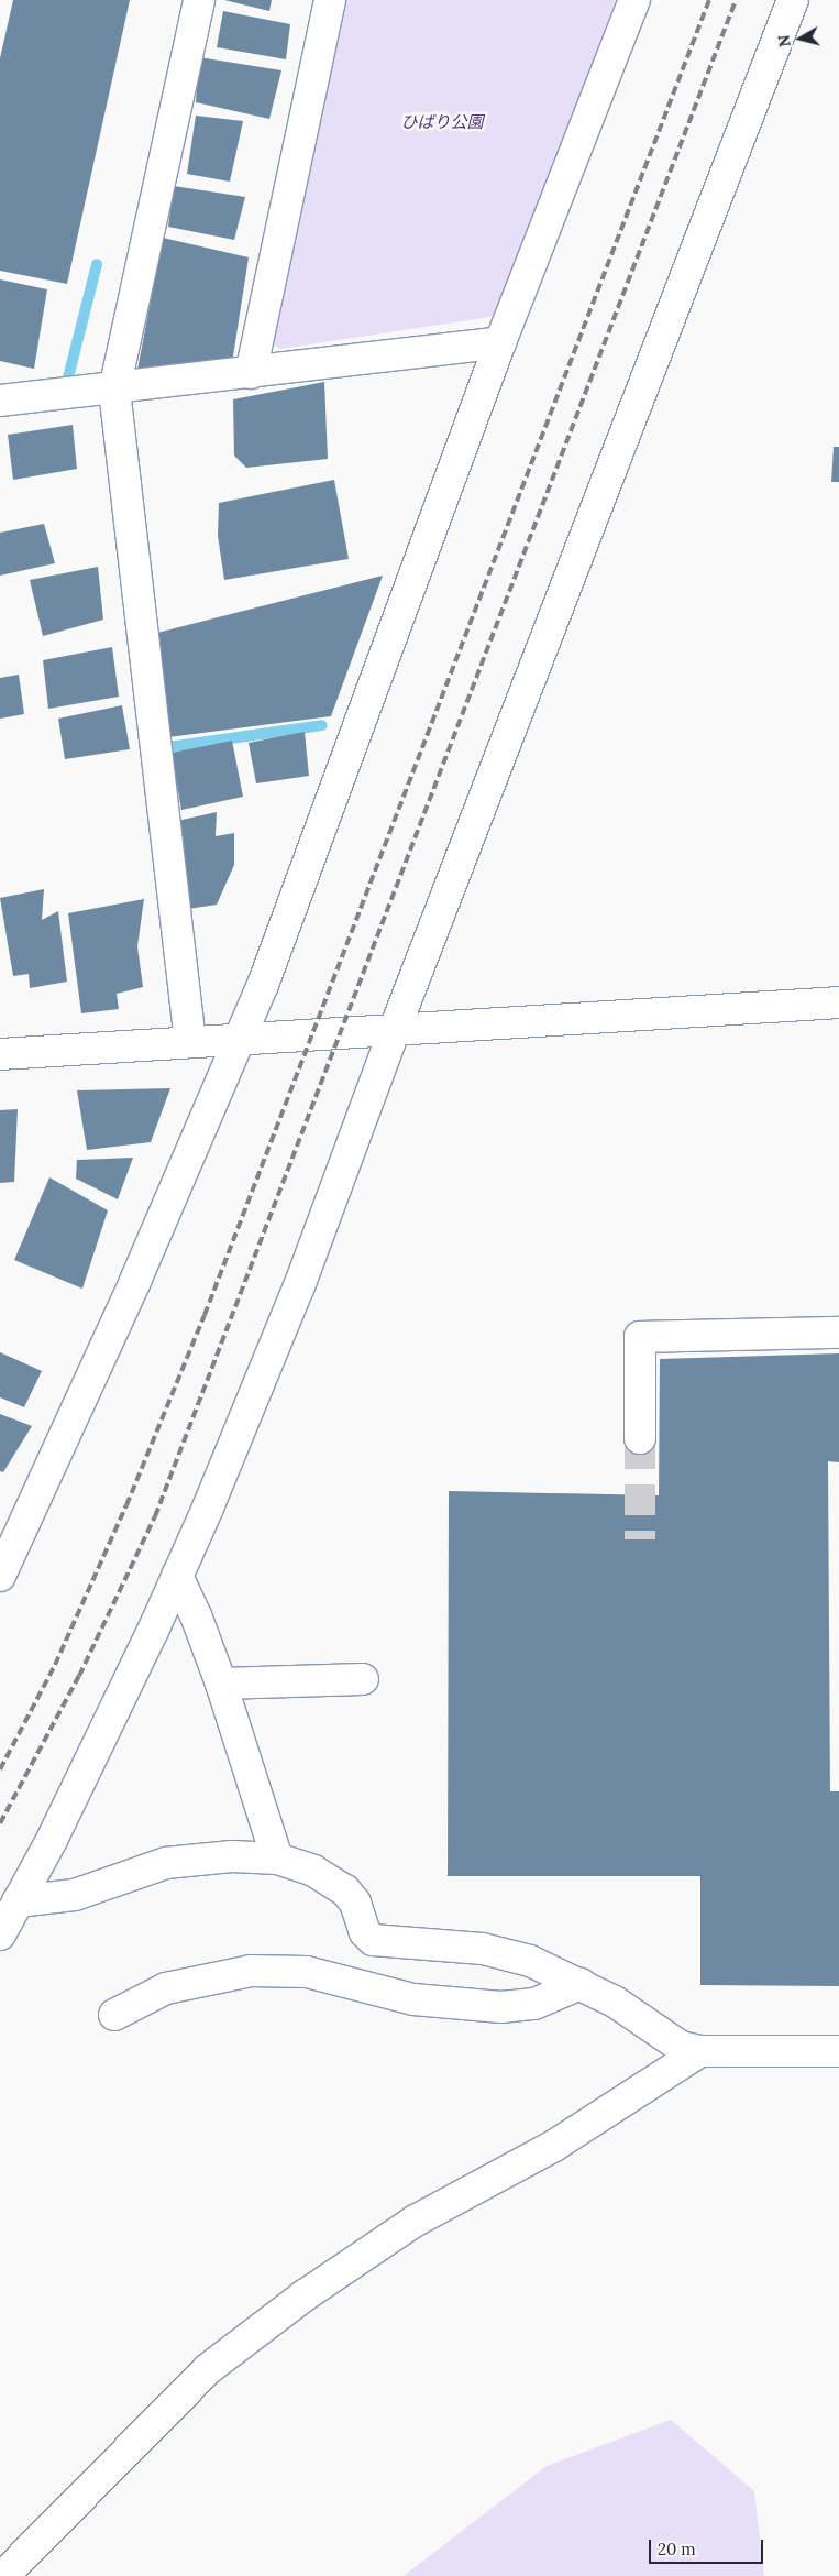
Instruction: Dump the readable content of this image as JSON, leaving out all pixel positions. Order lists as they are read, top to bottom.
{
  "parks": ["ひばり公園"],
  "scale_bar": "20 m",
  "north": "left"
}
